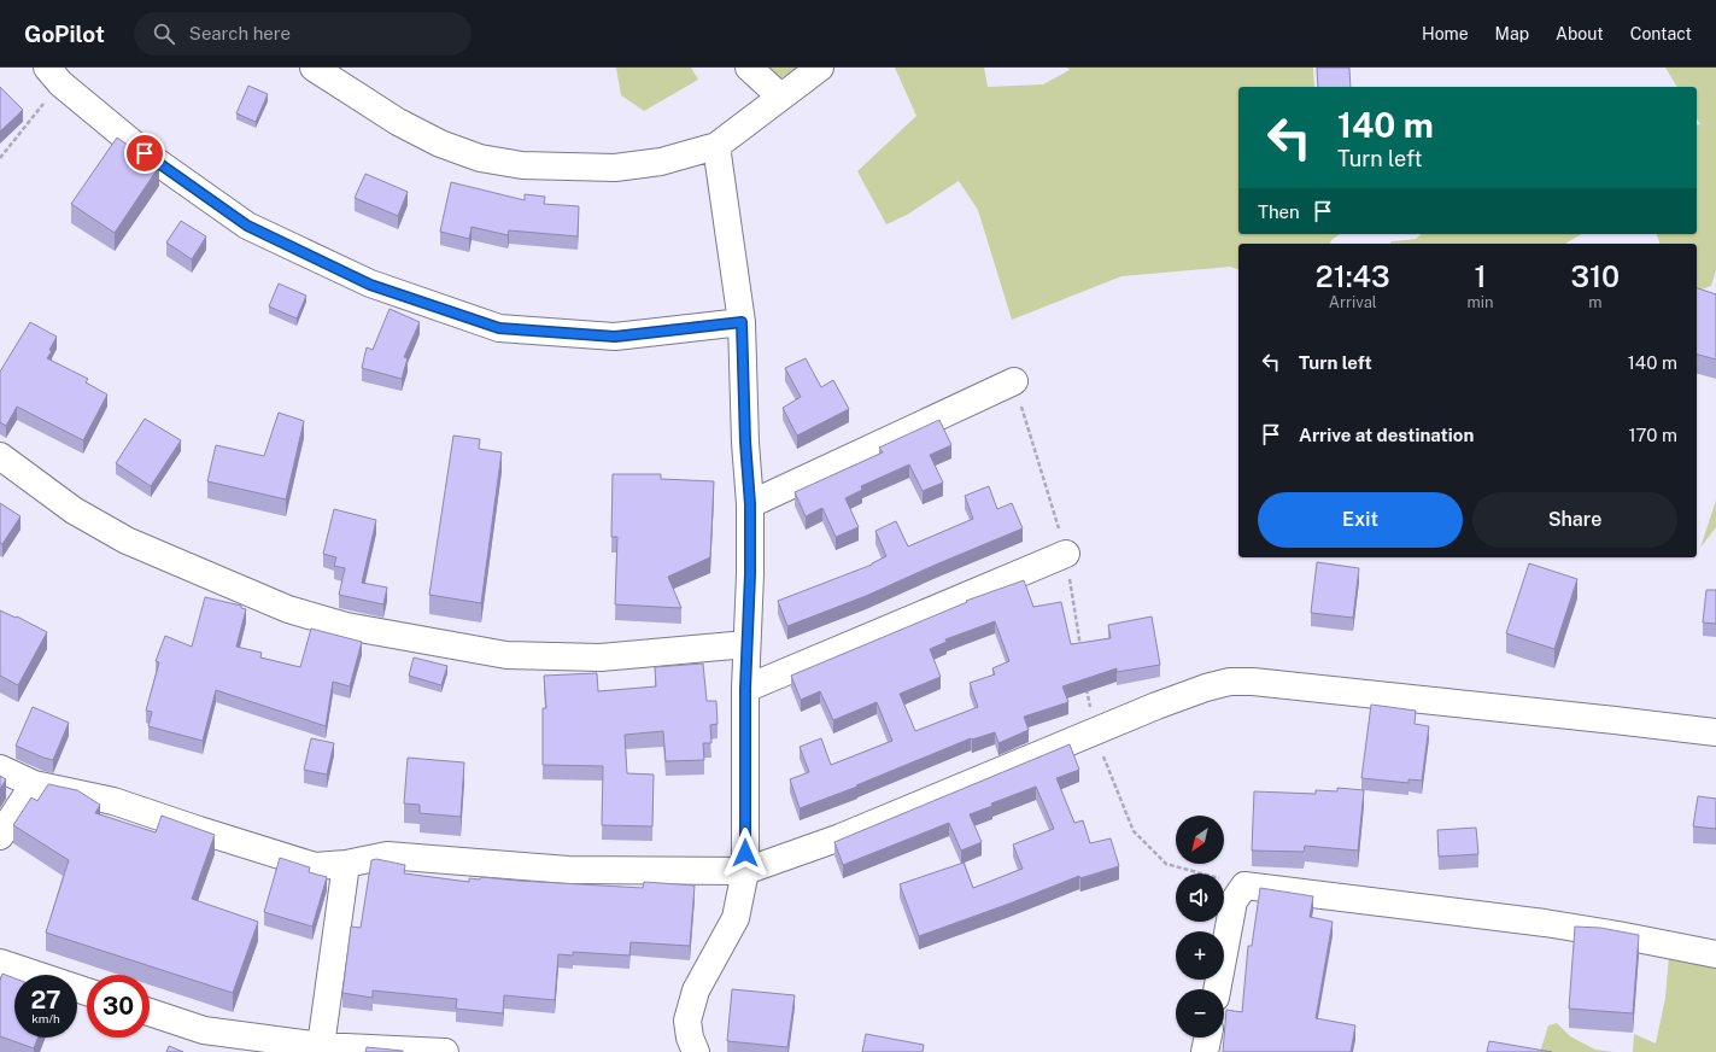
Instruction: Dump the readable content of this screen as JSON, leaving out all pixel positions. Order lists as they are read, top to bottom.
{
  "north": "bottom left",
  "page": {
    "header": "GoPilot",
    "search": "Search here",
    "nav": [
      "Home",
      "Map",
      "About",
      "Contact"
    ],
    "turn": ["140 m", "Turn left"],
    "then": "Then",
    "eta": [
      "21:43",
      "Arrival",
      "1",
      "min",
      "310",
      "m"
    ],
    "list": [
      {
        "name": "Turn left",
        "value": "140 m"
      },
      {
        "name": "Arrive at destination",
        "value": "170 m"
      }
    ],
    "buttons": ["Exit", "Share"],
    "map_buttons": ["+", "−"],
    "speed": "27 km/h",
    "limit": "30"
  }
}
